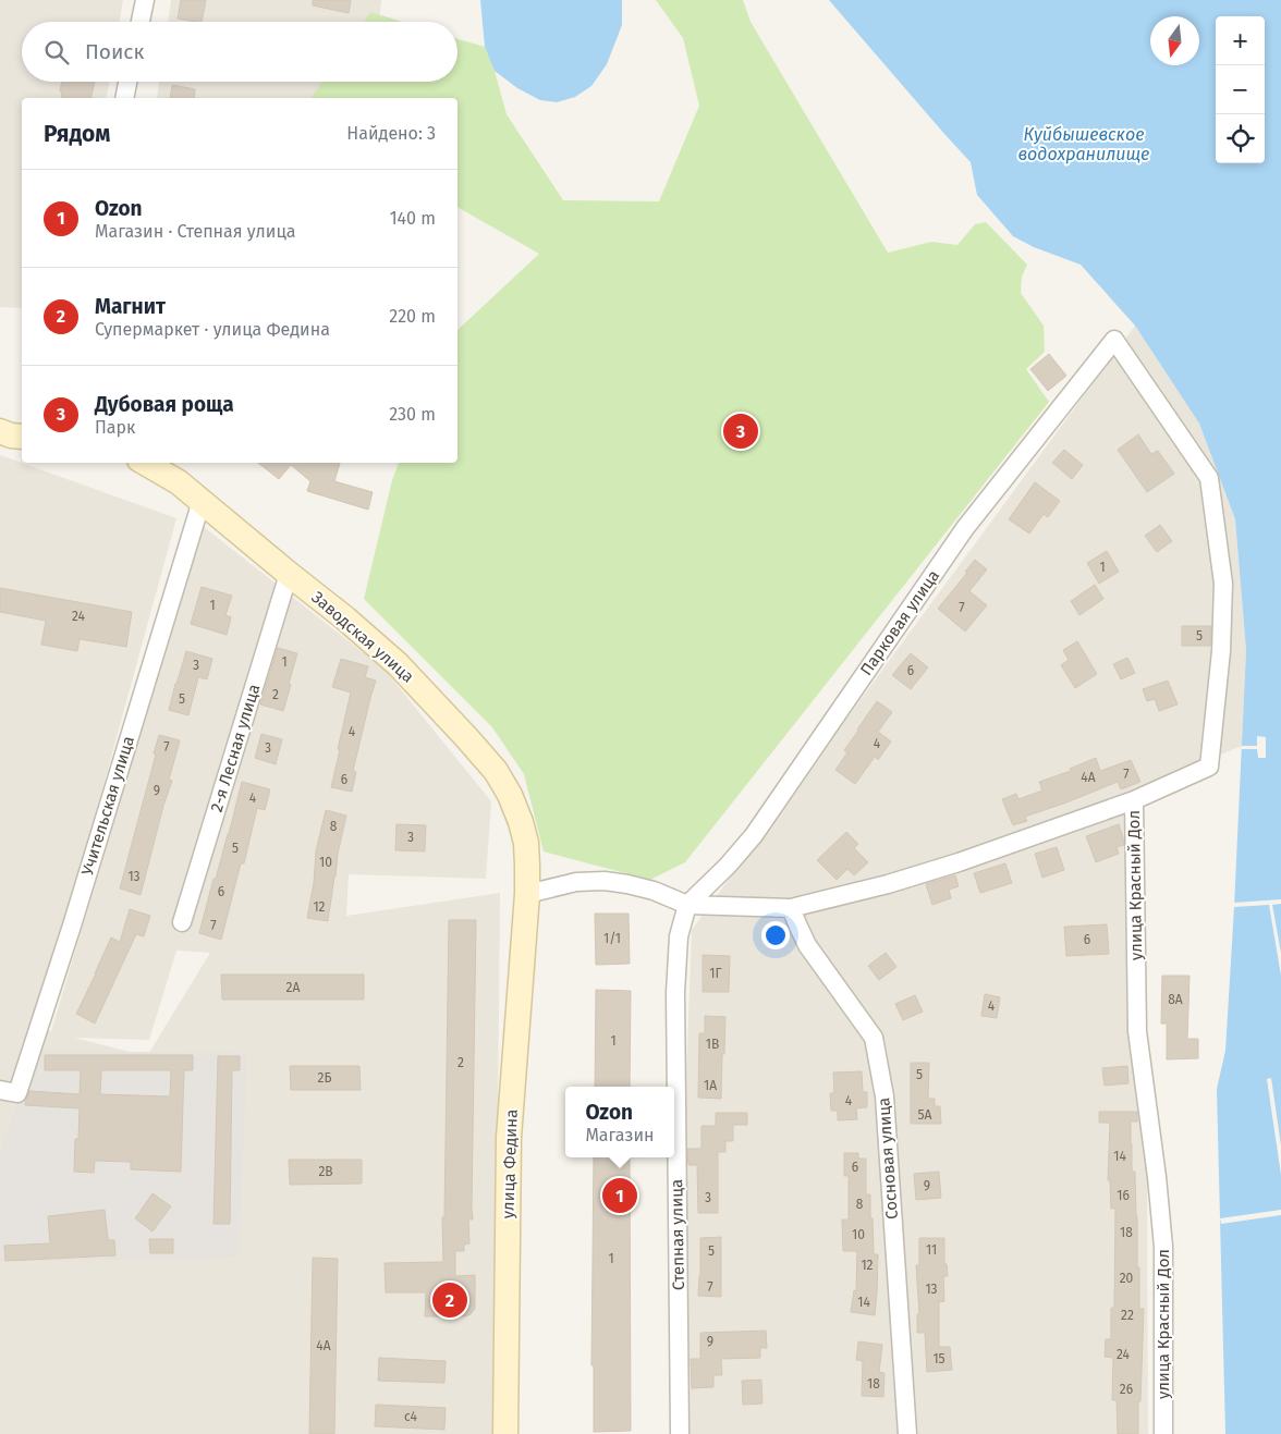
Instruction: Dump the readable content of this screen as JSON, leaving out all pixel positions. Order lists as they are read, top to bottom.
{
  "streets": {
    "main road": ["Заводская улица", "улица Федина"],
    "street": [
      "Парковая улица",
      "2-я Лесная улица",
      "Учительская улица",
      "улица Красный Дол",
      "Сосновая улица",
      "Степная улица"
    ]
  },
  "crossings": [
    ["Парковая улица", "улица Красный Дол"],
    ["Парковая улица", "Степная улица"],
    ["Заводская улица", "2-я Лесная улица"],
    ["Заводская улица", "Учительская улица"],
    ["Заводская улица", "улица Красный Дол"],
    ["Заводская улица", "улица Федина"],
    ["улица Красный Дол", "Сосновая улица"],
    ["улица Красный Дол", "улица Федина"],
    ["улица Красный Дол", "Степная улица"]
  ],
  "water": ["Куйбышевское водохранилище"],
  "house_numbers": [
    "1",
    "1",
    "7",
    "24",
    "5",
    "1",
    "3",
    "6",
    "2",
    "5",
    "4",
    "4",
    "7",
    "3",
    "7",
    "4А",
    "6",
    "9",
    "4",
    "8",
    "3",
    "5",
    "10",
    "13",
    "6",
    "12",
    "7",
    "1/1",
    "6",
    "1Г",
    "2А",
    "8А",
    "4",
    "1",
    "1В",
    "2",
    "5",
    "2Б",
    "1А",
    "4",
    "5А",
    "14",
    "6",
    "2В",
    "9",
    "16",
    "3",
    "8",
    "18",
    "10",
    "11",
    "5",
    "1",
    "12",
    "20",
    "7",
    "13",
    "14",
    "22",
    "9",
    "4А",
    "24",
    "15",
    "18",
    "26",
    "с4"
  ],
  "north": "bottom",
  "page": {
    "map_buttons": ["+", "−"],
    "search": "Поиск",
    "heading": ["Рядом", "Найдено: 3"],
    "list": [
      {
        "mark": "1",
        "name": "Ozon",
        "note": "Магазин · Степная улица",
        "value": "140 m"
      },
      {
        "mark": "2",
        "name": "Магнит",
        "note": "Супермаркет · улица Федина",
        "value": "220 m"
      },
      {
        "mark": "3",
        "name": "Дубовая роща",
        "note": "Парк",
        "value": "230 m"
      }
    ],
    "pins": ["3", "1", "2"],
    "popup": ["Ozon", "Магазин"]
  }
}
